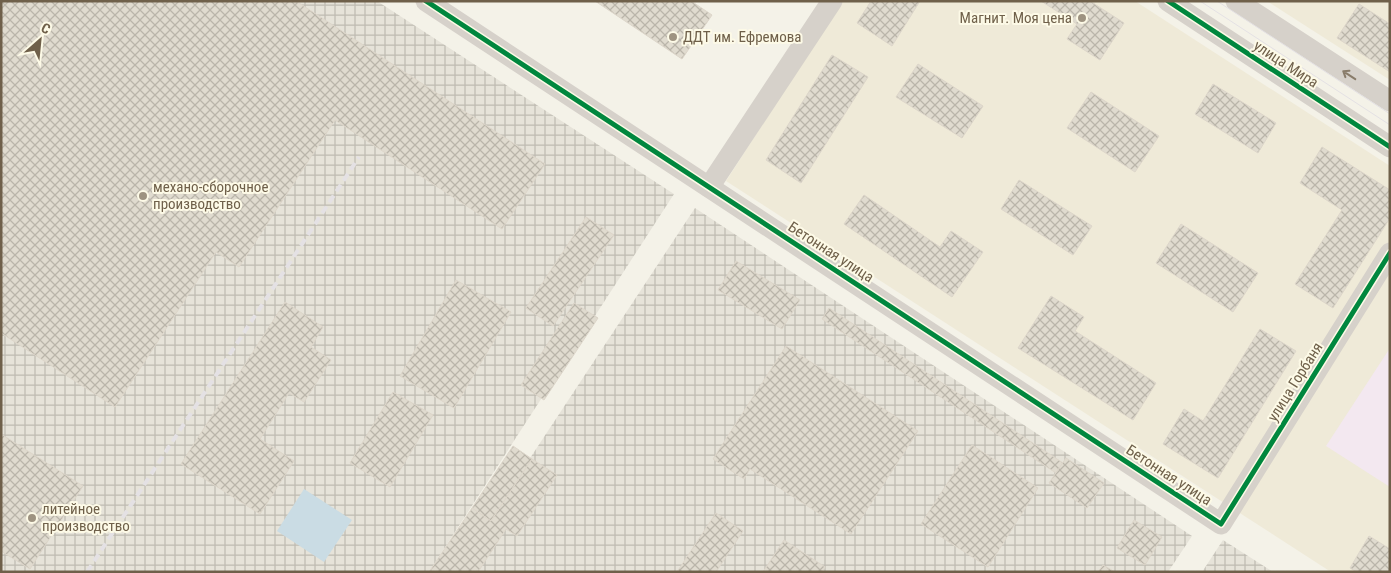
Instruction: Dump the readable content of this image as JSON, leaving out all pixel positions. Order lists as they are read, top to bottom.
{
  "streets": {
    "street": ["улица Мира", "Бетонная улица", "улица Горбаня"]
  },
  "crossings": [
    ["Бетонная улица", "улица Горбаня"]
  ],
  "places": [
    "Магнит. Моя цена",
    "ДДТ им. Ефремова",
    "механо-сборочное производство",
    "литейное производство"
  ],
  "north": "top right"
}
